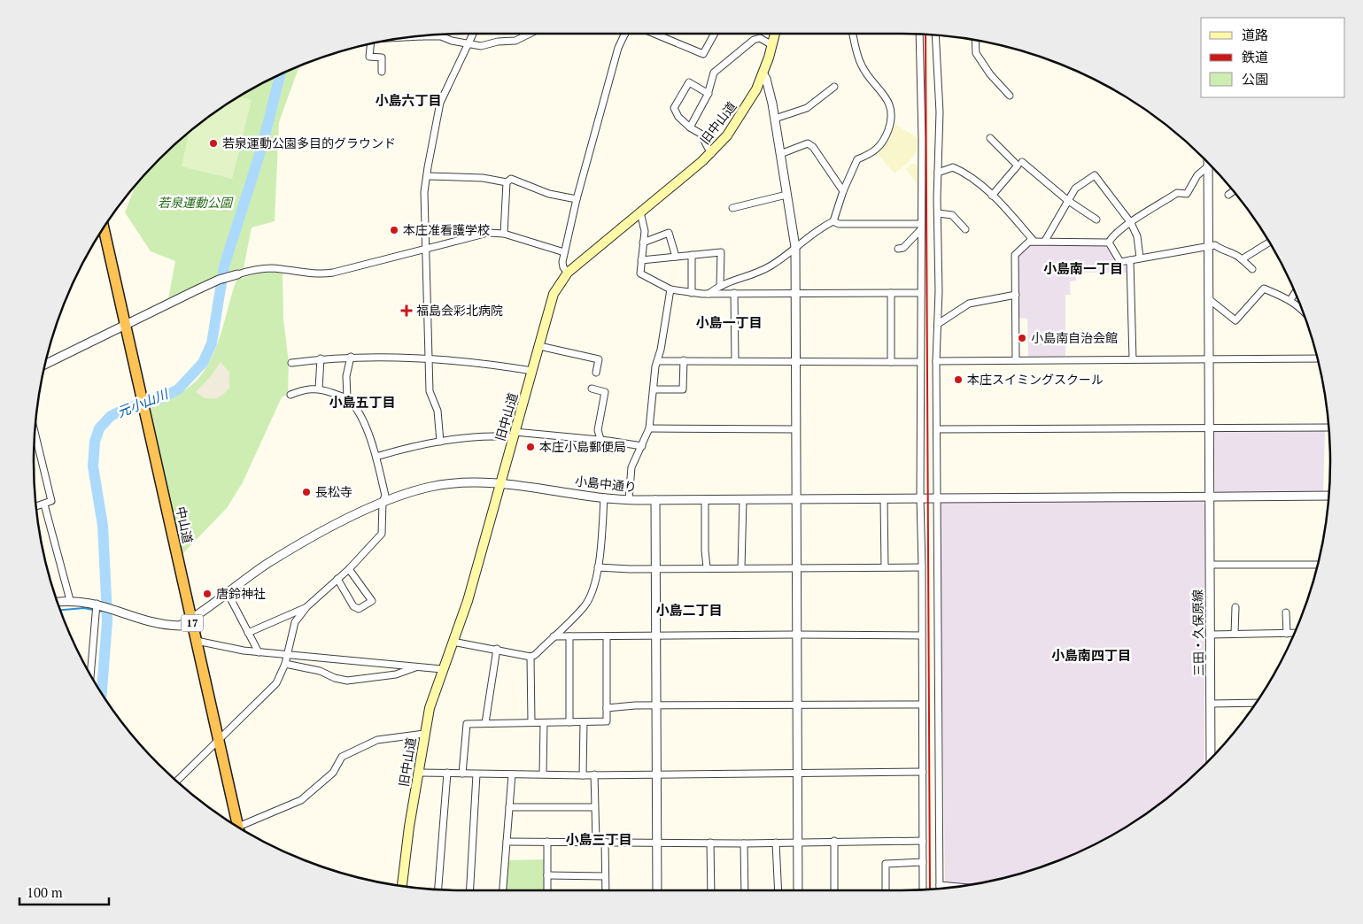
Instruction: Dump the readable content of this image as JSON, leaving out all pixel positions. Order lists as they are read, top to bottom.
{
  "streets": {
    "highway": ["中山道", "17"],
    "main road": ["旧中山道"],
    "street": ["小島中通り", "三田・久保原線"]
  },
  "crossings": [
    ["旧中山道", "小島中通り"],
    ["小島中通り", "中山道"],
    ["小島中通り", "三田・久保原線"]
  ],
  "districts": [
    "小島六丁目",
    "小島南一丁目",
    "小島一丁目",
    "小島五丁目",
    "小島二丁目",
    "小島南四丁目",
    "小島三丁目"
  ],
  "water": ["元小山川"],
  "parks": ["若泉運動公園"],
  "places": {
    "other": [
      "若泉運動公園多目的グラウンド",
      "本庄准看護学校",
      "小島南自治会館",
      "本庄スイミングスクール",
      "本庄小島郵便局",
      "長松寺",
      "唐鈴神社"
    ],
    "health": ["福島会彩北病院"]
  },
  "legend": ["道路", "鉄道", "公園"],
  "scale_bar": "100 m"
}
